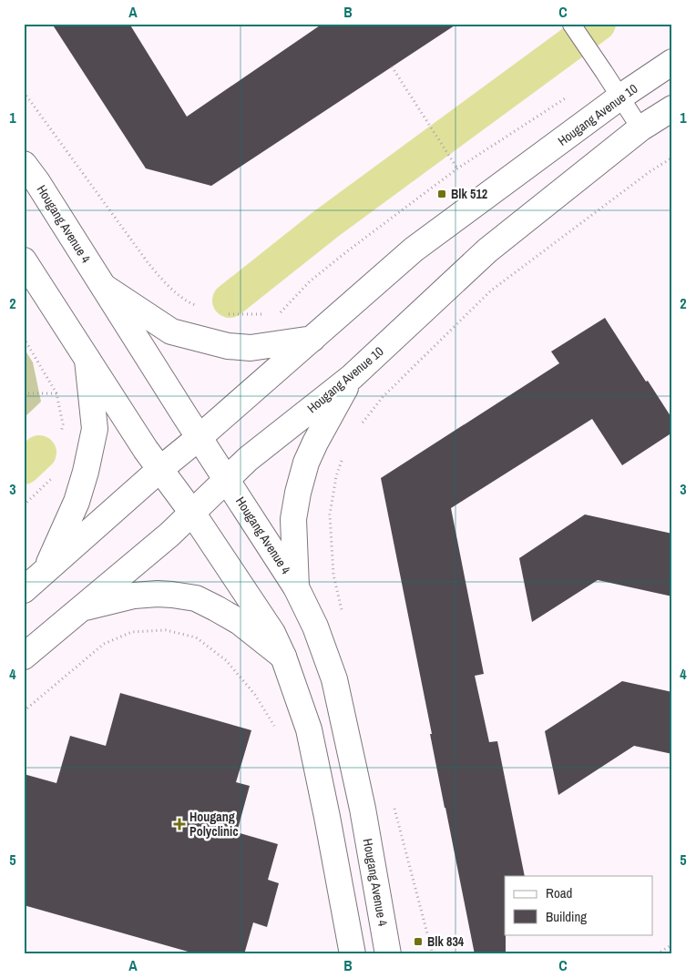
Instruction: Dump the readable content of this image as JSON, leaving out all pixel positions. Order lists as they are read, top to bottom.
{
  "streets": {
    "main road": ["Hougang Avenue 10", "Hougang Avenue 4"]
  },
  "crossings": [
    ["Hougang Avenue 10", "Hougang Avenue 4"]
  ],
  "places": {
    "transit": ["Blk 512", "Blk 834"],
    "health": ["Hougang Polyclinic"]
  },
  "legend": ["Road", "Building"],
  "grid": {
    "columns": ["A", "B", "C"],
    "rows": [
      "1",
      "2",
      "3",
      "4",
      "5"
    ]
  }
}
